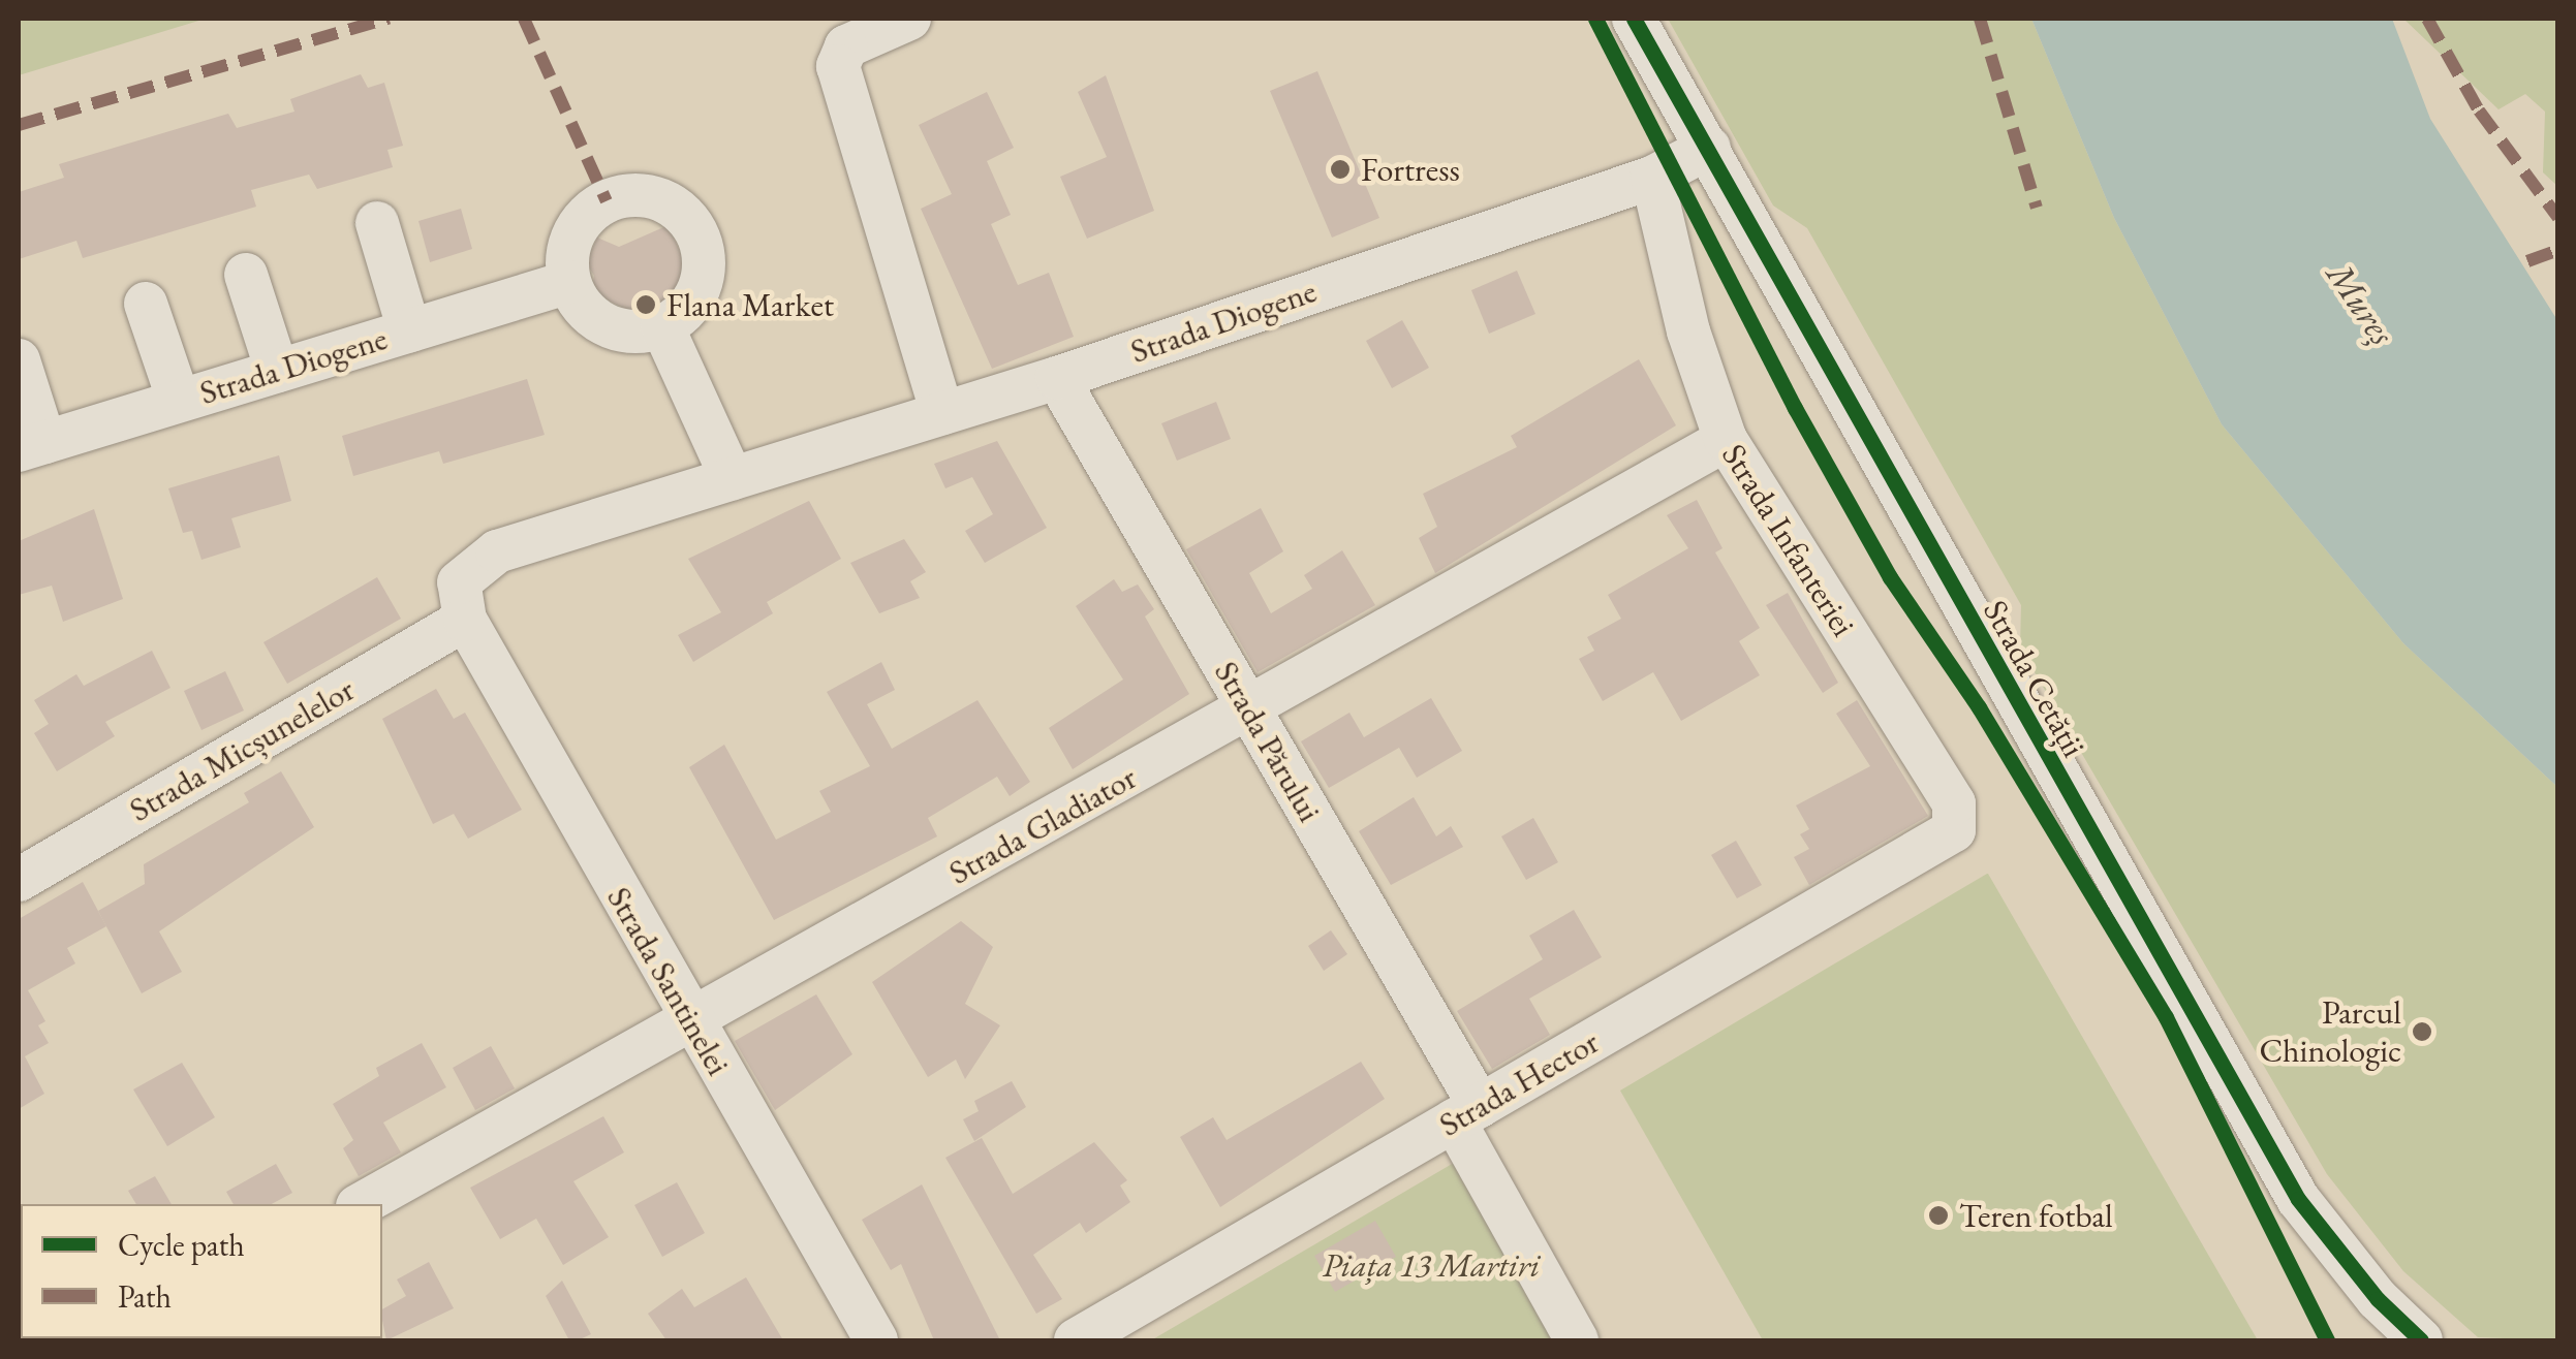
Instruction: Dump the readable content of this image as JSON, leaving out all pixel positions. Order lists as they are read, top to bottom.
{
  "streets": {
    "street": [
      "Strada Diogene",
      "Strada Infanteriei",
      "Strada Cetății",
      "Strada Părului",
      "Strada Micșunelelor",
      "Strada Gladiator",
      "Strada Santinelei",
      "Strada Hector"
    ]
  },
  "crossings": [
    ["Strada Diogene", "Strada Infanteriei"],
    ["Strada Diogene", "Strada Cetății"],
    ["Strada Diogene", "Strada Părului"],
    ["Strada Diogene", "Strada Micșunelelor"],
    ["Strada Diogene", "Strada Santinelei"],
    ["Strada Infanteriei", "Strada Gladiator"],
    ["Strada Infanteriei", "Strada Hector"],
    ["Strada Părului", "Strada Gladiator"],
    ["Strada Părului", "Strada Hector"],
    ["Strada Micșunelelor", "Strada Santinelei"],
    ["Strada Gladiator", "Strada Santinelei"]
  ],
  "water": ["Mureș"],
  "parks": ["Piața 13 Martiri"],
  "places": [
    "Fortress",
    "Flana Market",
    "Parcul Chinologic",
    "Teren fotbal"
  ],
  "legend": ["Cycle path", "Path"]
}
